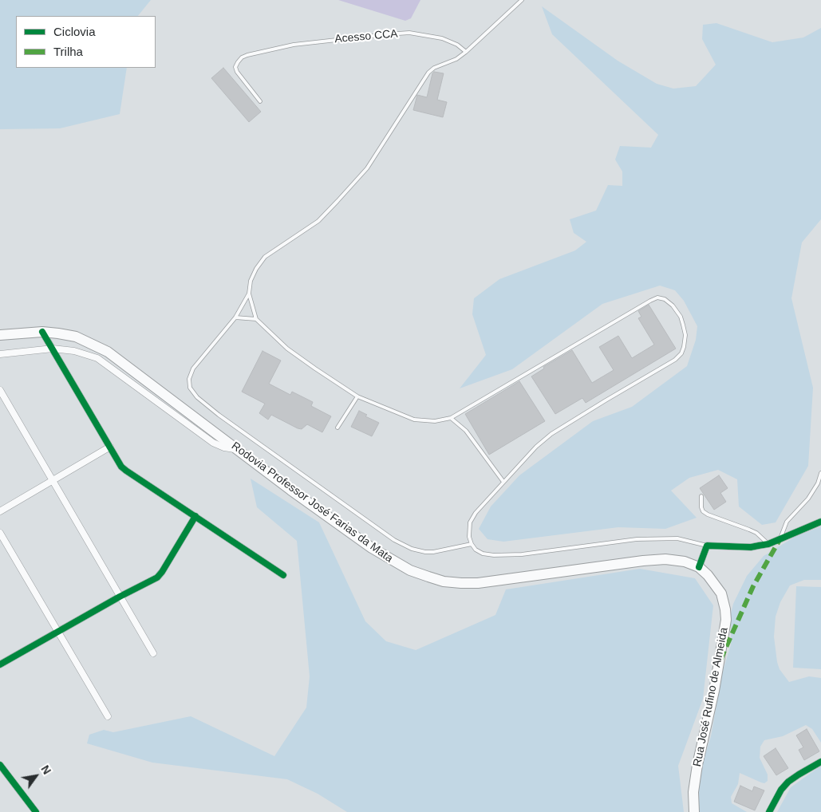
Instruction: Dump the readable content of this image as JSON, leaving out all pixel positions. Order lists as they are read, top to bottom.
{
  "streets": {
    "main road": ["Rodovia Professor José Farias da Mata", "Rua José Rufino de Almeida"],
    "lane": ["Acesso CCA"]
  },
  "crossings": [
    ["Rodovia Professor José Farias da Mata", "Rua José Rufino de Almeida"]
  ],
  "legend": ["Ciclovia", "Trilha"],
  "north": "top right"
}
